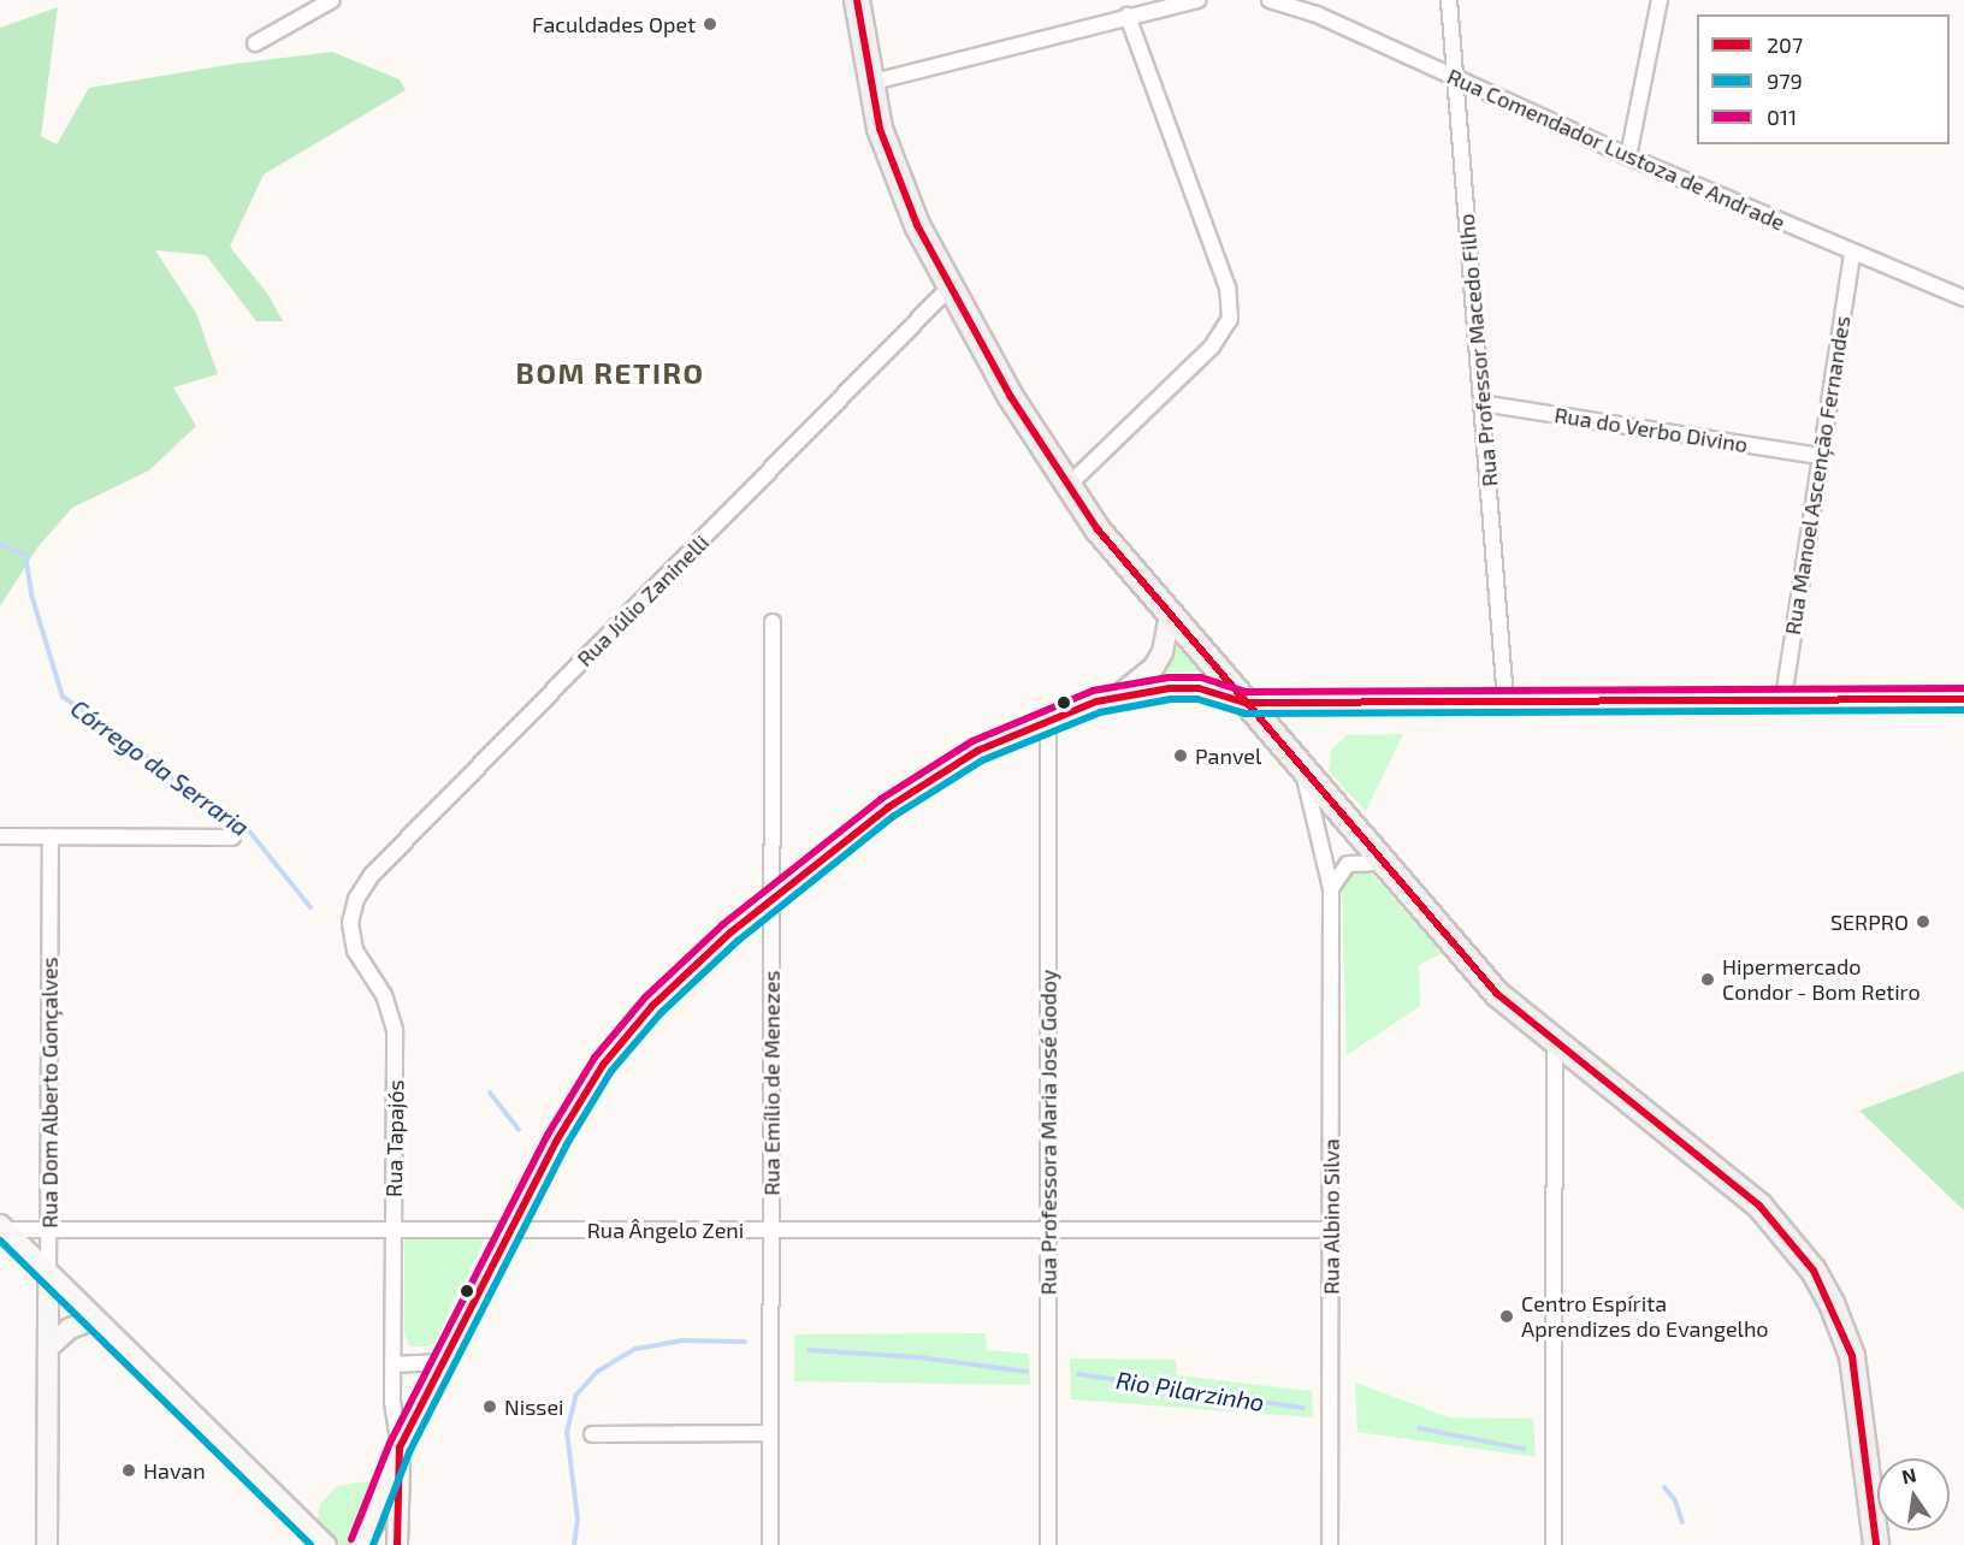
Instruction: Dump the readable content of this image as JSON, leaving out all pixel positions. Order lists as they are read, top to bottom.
{
  "streets": {
    "main road": ["Rua Dom Alberto Gonçalves", "Rua Tapajós"],
    "street": [
      "Rua Comendador Lustoza de Andrade",
      "Rua Professor Macedo Filho",
      "Rua do Verbo Divino",
      "Rua Manoel Ascenção Fernandes",
      "Rua Júlio Zaninelli",
      "Rua Emílio de Menezes",
      "Rua Professora Maria José Godoy",
      "Rua Albino Silva",
      "Rua Ângelo Zeni"
    ]
  },
  "crossings": [
    ["Rua Comendador Lustoza de Andrade", "Rua Professor Macedo Filho"],
    ["Rua Comendador Lustoza de Andrade", "Rua Manoel Ascenção Fernandes"],
    ["Rua Professor Macedo Filho", "Rua do Verbo Divino"],
    ["Rua do Verbo Divino", "Rua Manoel Ascenção Fernandes"],
    ["Rua Júlio Zaninelli", "Rua Tapajós"],
    ["Rua Emílio de Menezes", "Rua Ângelo Zeni"],
    ["Rua Dom Alberto Gonçalves", "Rua Ângelo Zeni"],
    ["Rua Professora Maria José Godoy", "Rua Ângelo Zeni"],
    ["Rua Tapajós", "Rua Ângelo Zeni"],
    ["Rua Albino Silva", "Rua Ângelo Zeni"]
  ],
  "districts": ["BOM RETIRO"],
  "water": ["Córrego da Serraria", "Rio Pilarzinho"],
  "places": [
    "Faculdades Opet",
    "Panvel",
    "SERPRO",
    "Hipermercado Condor - Bom Retiro",
    "Centro Espírita Aprendizes do Evangelho",
    "Nissei",
    "Havan"
  ],
  "lines": ["transit line 207", "transit line 011", "transit line 979"],
  "legend": ["207", "979", "011"],
  "north": "top"
}
